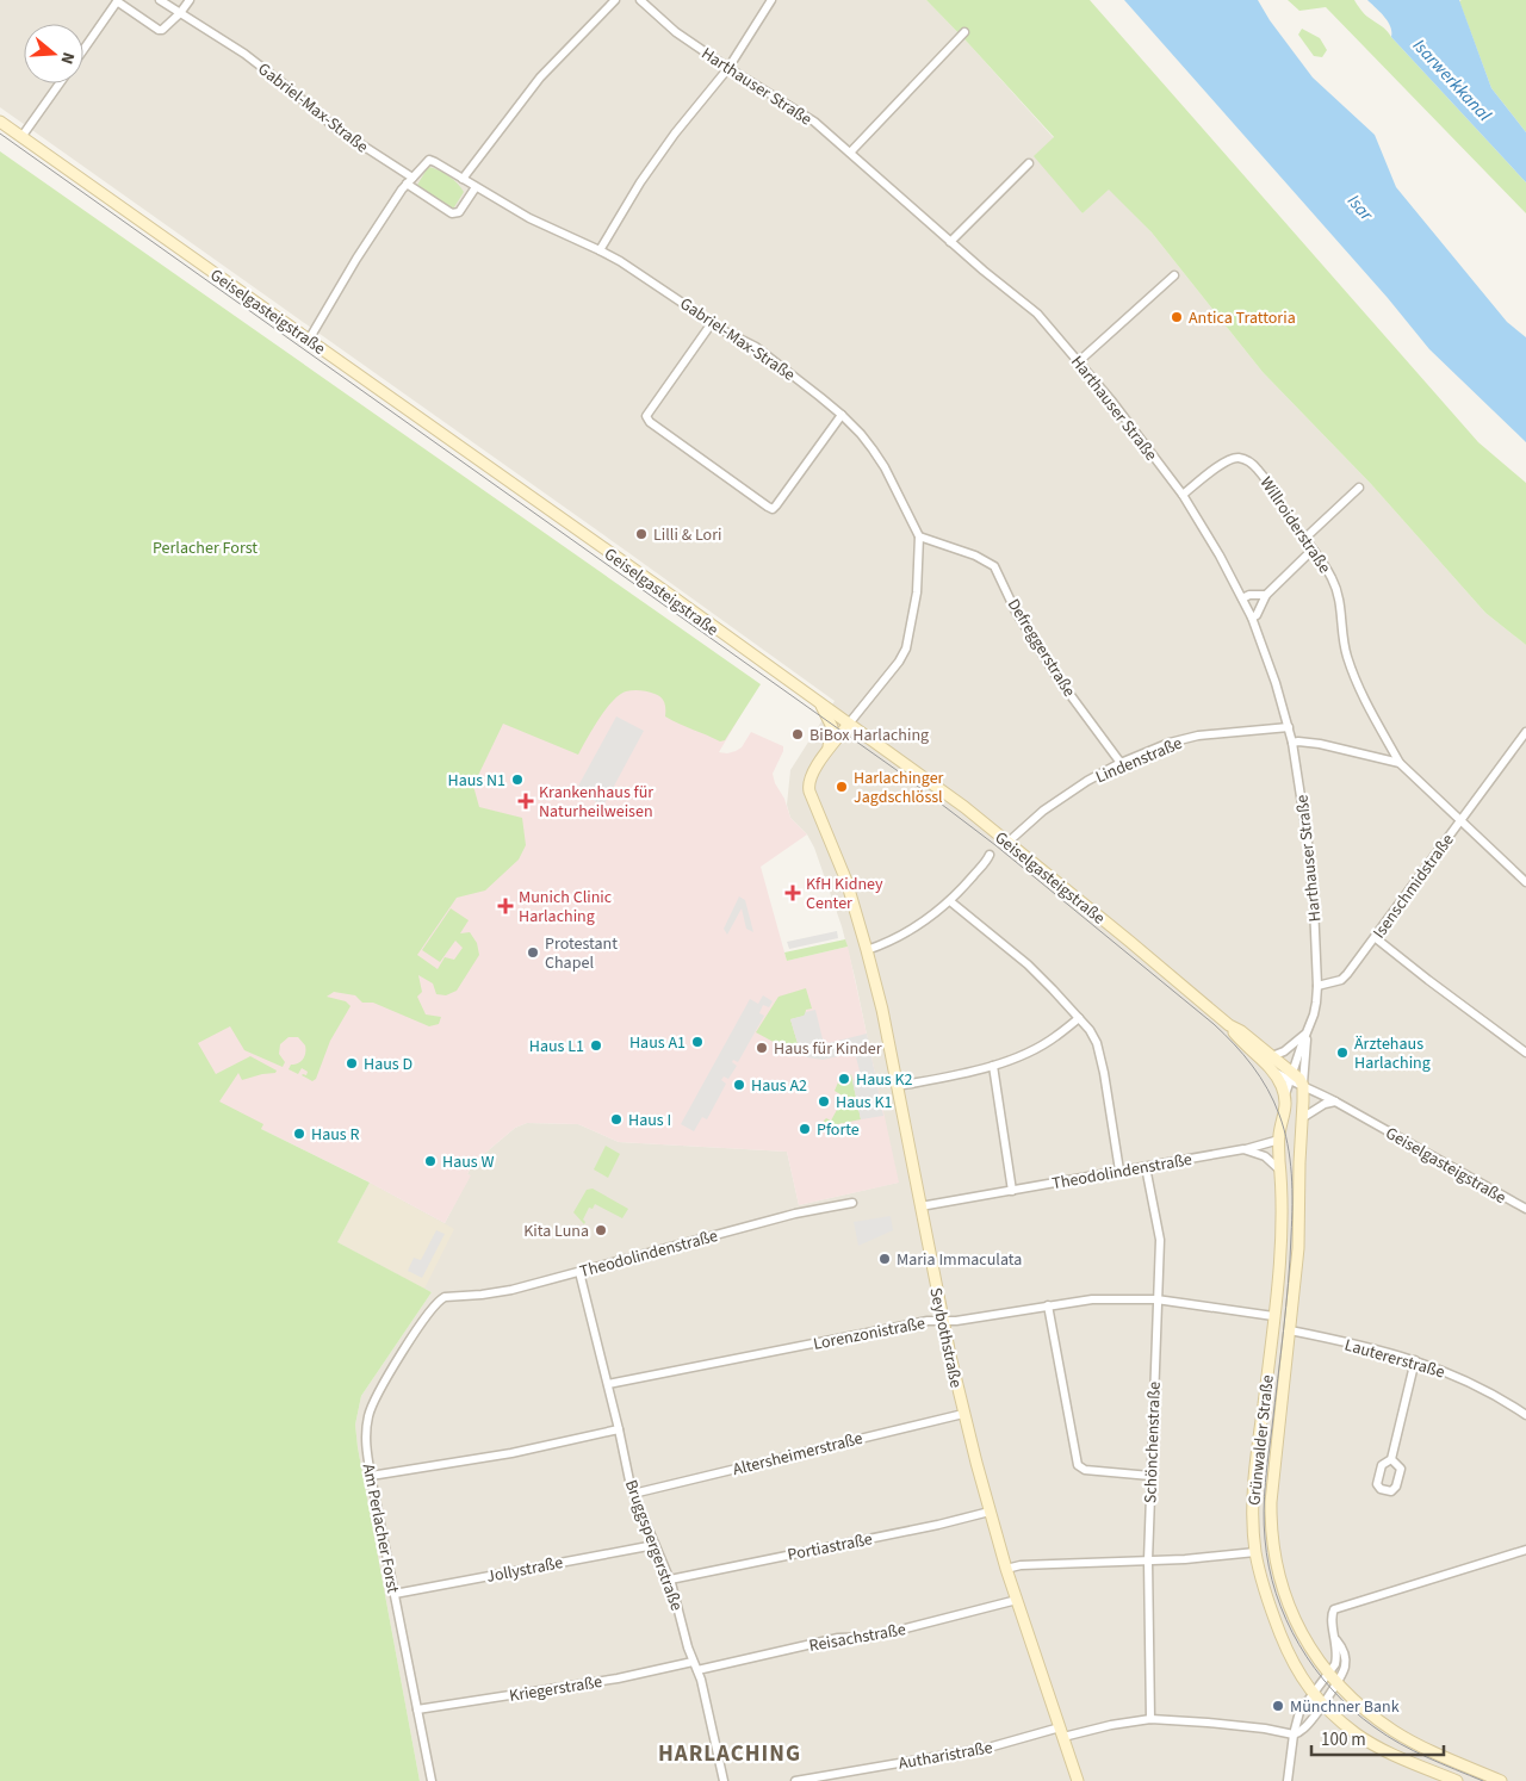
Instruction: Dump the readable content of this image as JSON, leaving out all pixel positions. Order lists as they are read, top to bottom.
{
  "streets": {
    "main road": ["Geiselgasteigstraße", "Seybothstraße", "Grünwalder Straße"],
    "street": [
      "Harthauser Straße",
      "Gabriel-Max-Straße",
      "Willroiderstraße",
      "Defreggerstraße",
      "Lindenstraße",
      "Isenschmidstraße",
      "Theodolindenstraße",
      "Lorenzonistraße",
      "Lautererstraße",
      "Schönchenstraße",
      "Altersheimerstraße",
      "Am Perlacher Forst",
      "Bruggspergerstraße",
      "Portiastraße",
      "Jollystraße",
      "Reisachstraße",
      "Kriegerstraße",
      "Autharistraße"
    ]
  },
  "crossings": [
    ["Harthauser Straße", "Willroiderstraße"],
    ["Harthauser Straße", "Lindenstraße"],
    ["Harthauser Straße", "Isenschmidstraße"],
    ["Gabriel-Max-Straße", "Geiselgasteigstraße"],
    ["Gabriel-Max-Straße", "Defreggerstraße"],
    ["Geiselgasteigstraße", "Lindenstraße"],
    ["Geiselgasteigstraße", "Grünwalder Straße"],
    ["Defreggerstraße", "Lindenstraße"],
    ["Theodolindenstraße", "Seybothstraße"],
    ["Theodolindenstraße", "Grünwalder Straße"],
    ["Theodolindenstraße", "Schönchenstraße"],
    ["Theodolindenstraße", "Am Perlacher Forst"],
    ["Theodolindenstraße", "Bruggspergerstraße"],
    ["Lorenzonistraße", "Seybothstraße"],
    ["Lorenzonistraße", "Grünwalder Straße"],
    ["Lorenzonistraße", "Schönchenstraße"],
    ["Lorenzonistraße", "Bruggspergerstraße"],
    ["Seybothstraße", "Altersheimerstraße"],
    ["Seybothstraße", "Portiastraße"],
    ["Seybothstraße", "Reisachstraße"],
    ["Seybothstraße", "Autharistraße"],
    ["Lautererstraße", "Grünwalder Straße"],
    ["Schönchenstraße", "Autharistraße"],
    ["Altersheimerstraße", "Bruggspergerstraße"],
    ["Am Perlacher Forst", "Jollystraße"],
    ["Am Perlacher Forst", "Kriegerstraße"],
    ["Bruggspergerstraße", "Portiastraße"],
    ["Bruggspergerstraße", "Jollystraße"],
    ["Bruggspergerstraße", "Reisachstraße"],
    ["Bruggspergerstraße", "Kriegerstraße"]
  ],
  "districts": ["HARLACHING"],
  "water": ["Isarwerkkanal", "Isar"],
  "parks": ["Perlacher Forst"],
  "places": {
    "other": [
      "Antica Trattoria",
      "Lilli & Lori",
      "BiBox Harlaching",
      "Haus N1",
      "Harlachinger Jagdschlössl",
      "Protestant Chapel",
      "Haus A1",
      "Haus L1",
      "Haus für Kinder",
      "Ärztehaus Harlaching",
      "Haus D",
      "Haus K2",
      "Haus A2",
      "Haus K1",
      "Haus I",
      "Pforte",
      "Haus R",
      "Haus W",
      "Kita Luna",
      "Maria Immaculata",
      "Münchner Bank"
    ],
    "health": ["Krankenhaus für Naturheilweisen", "KfH Kidney Center", "Munich Clinic Harlaching"]
  },
  "scale_bar": "100 m",
  "north": "right"
}
